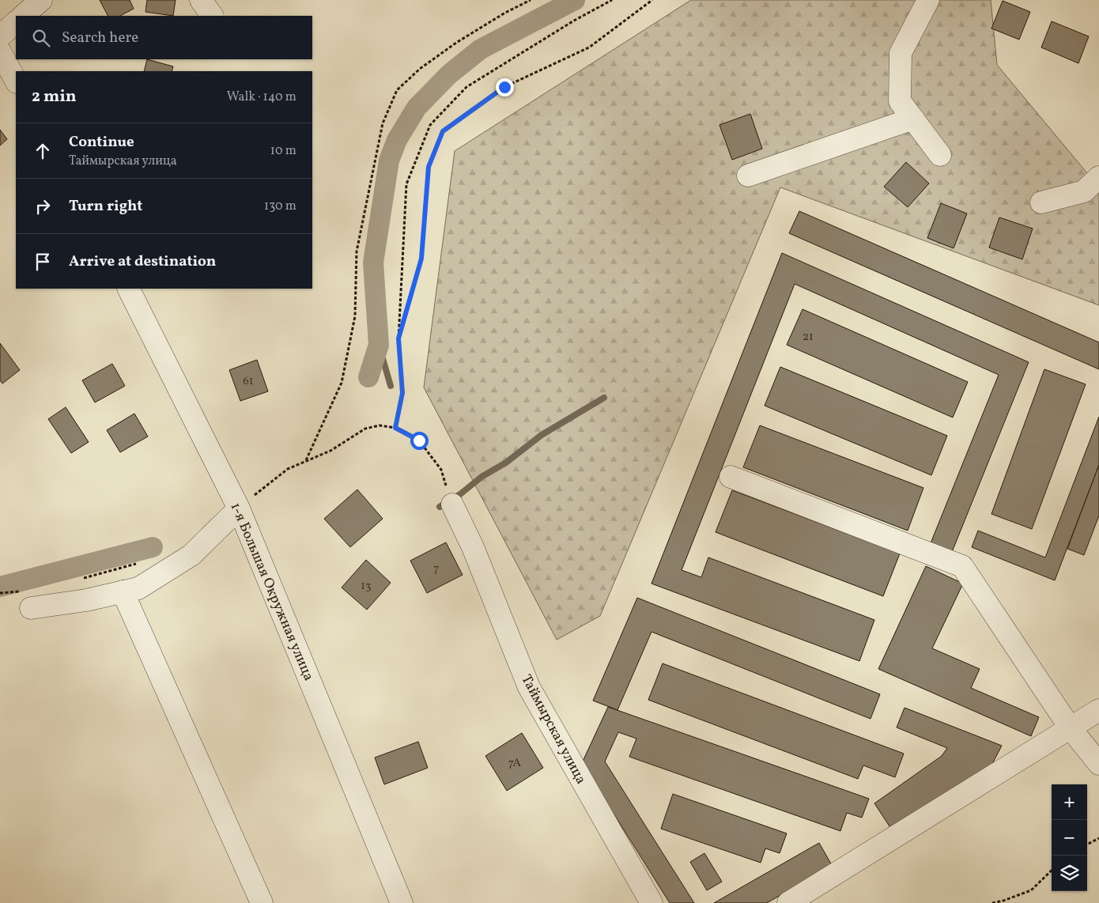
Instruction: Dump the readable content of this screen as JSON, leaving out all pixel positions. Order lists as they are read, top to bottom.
{
  "streets": {
    "street": ["1-я Большая Окружная улица", "Таймырская улица"]
  },
  "house_numbers": [
    "21",
    "61",
    "7",
    "13",
    "7А"
  ],
  "page": {
    "search": "Search here",
    "heading": ["2 min", "Walk · 140 m"],
    "list": [
      ["Continue", "Таймырская улица", "10 m"],
      ["Turn right", "130 m"],
      "Arrive at destination"
    ],
    "map_buttons": ["+", "−"]
  }
}
